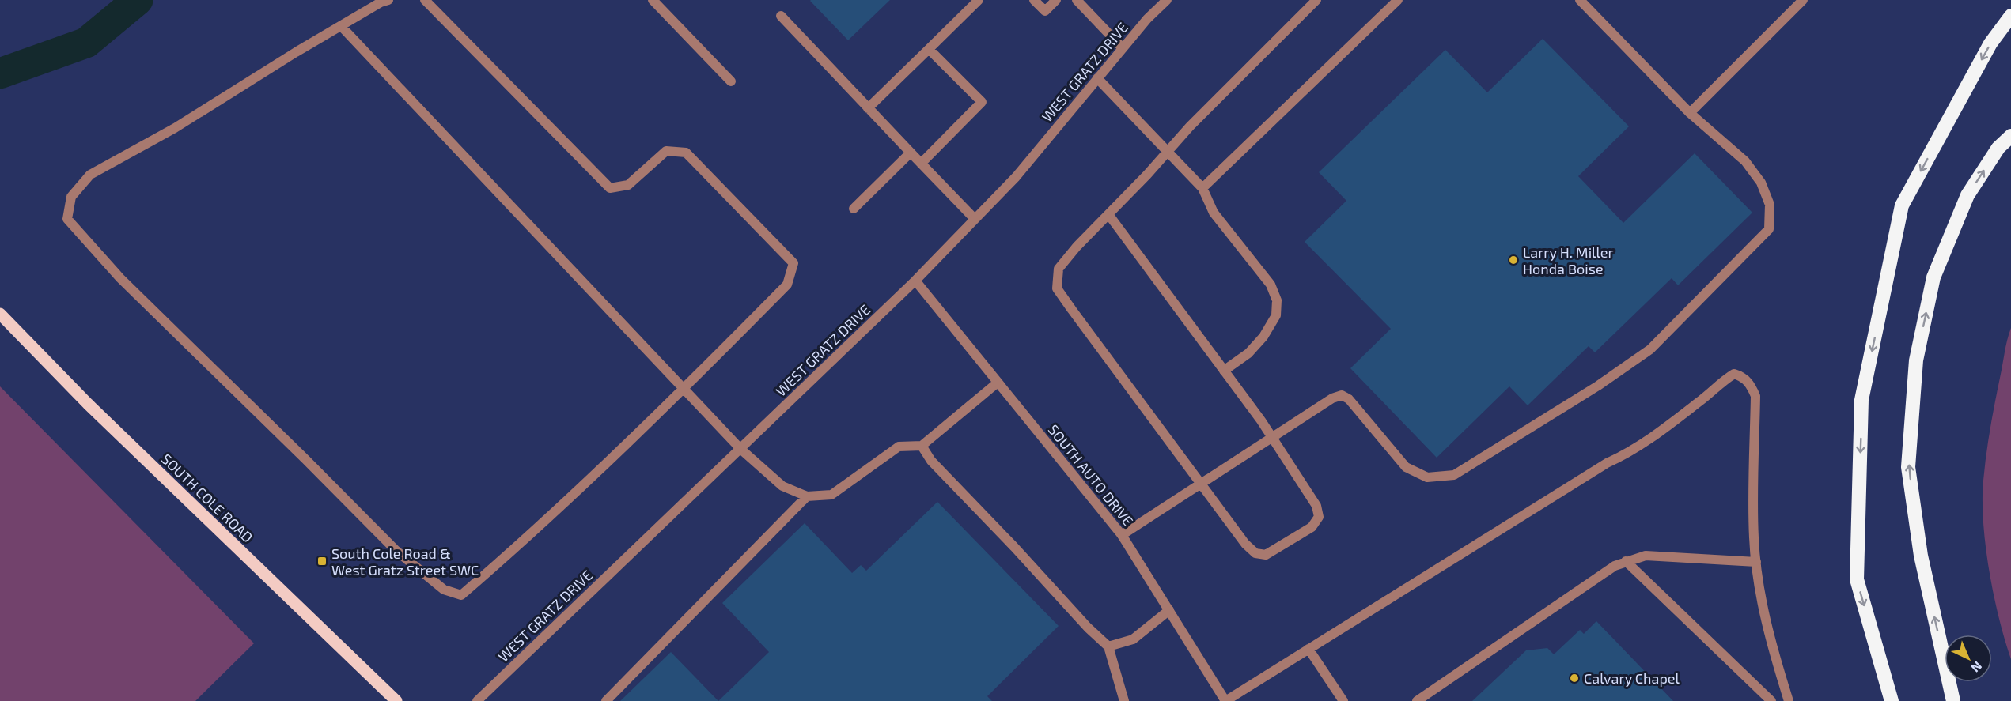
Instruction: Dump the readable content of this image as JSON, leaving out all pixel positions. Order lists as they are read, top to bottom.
{
  "streets": {
    "main road": ["SOUTH COLE ROAD"],
    "street": ["WEST GRATZ DRIVE", "SOUTH AUTO DRIVE"]
  },
  "crossings": [
    ["WEST GRATZ DRIVE", "SOUTH AUTO DRIVE"]
  ],
  "places": {
    "other": ["Larry H. Miller Honda Boise", "Calvary Chapel"],
    "transit": ["South Cole Road & West Gratz Street SWC"]
  },
  "north": "bottom right"
}
